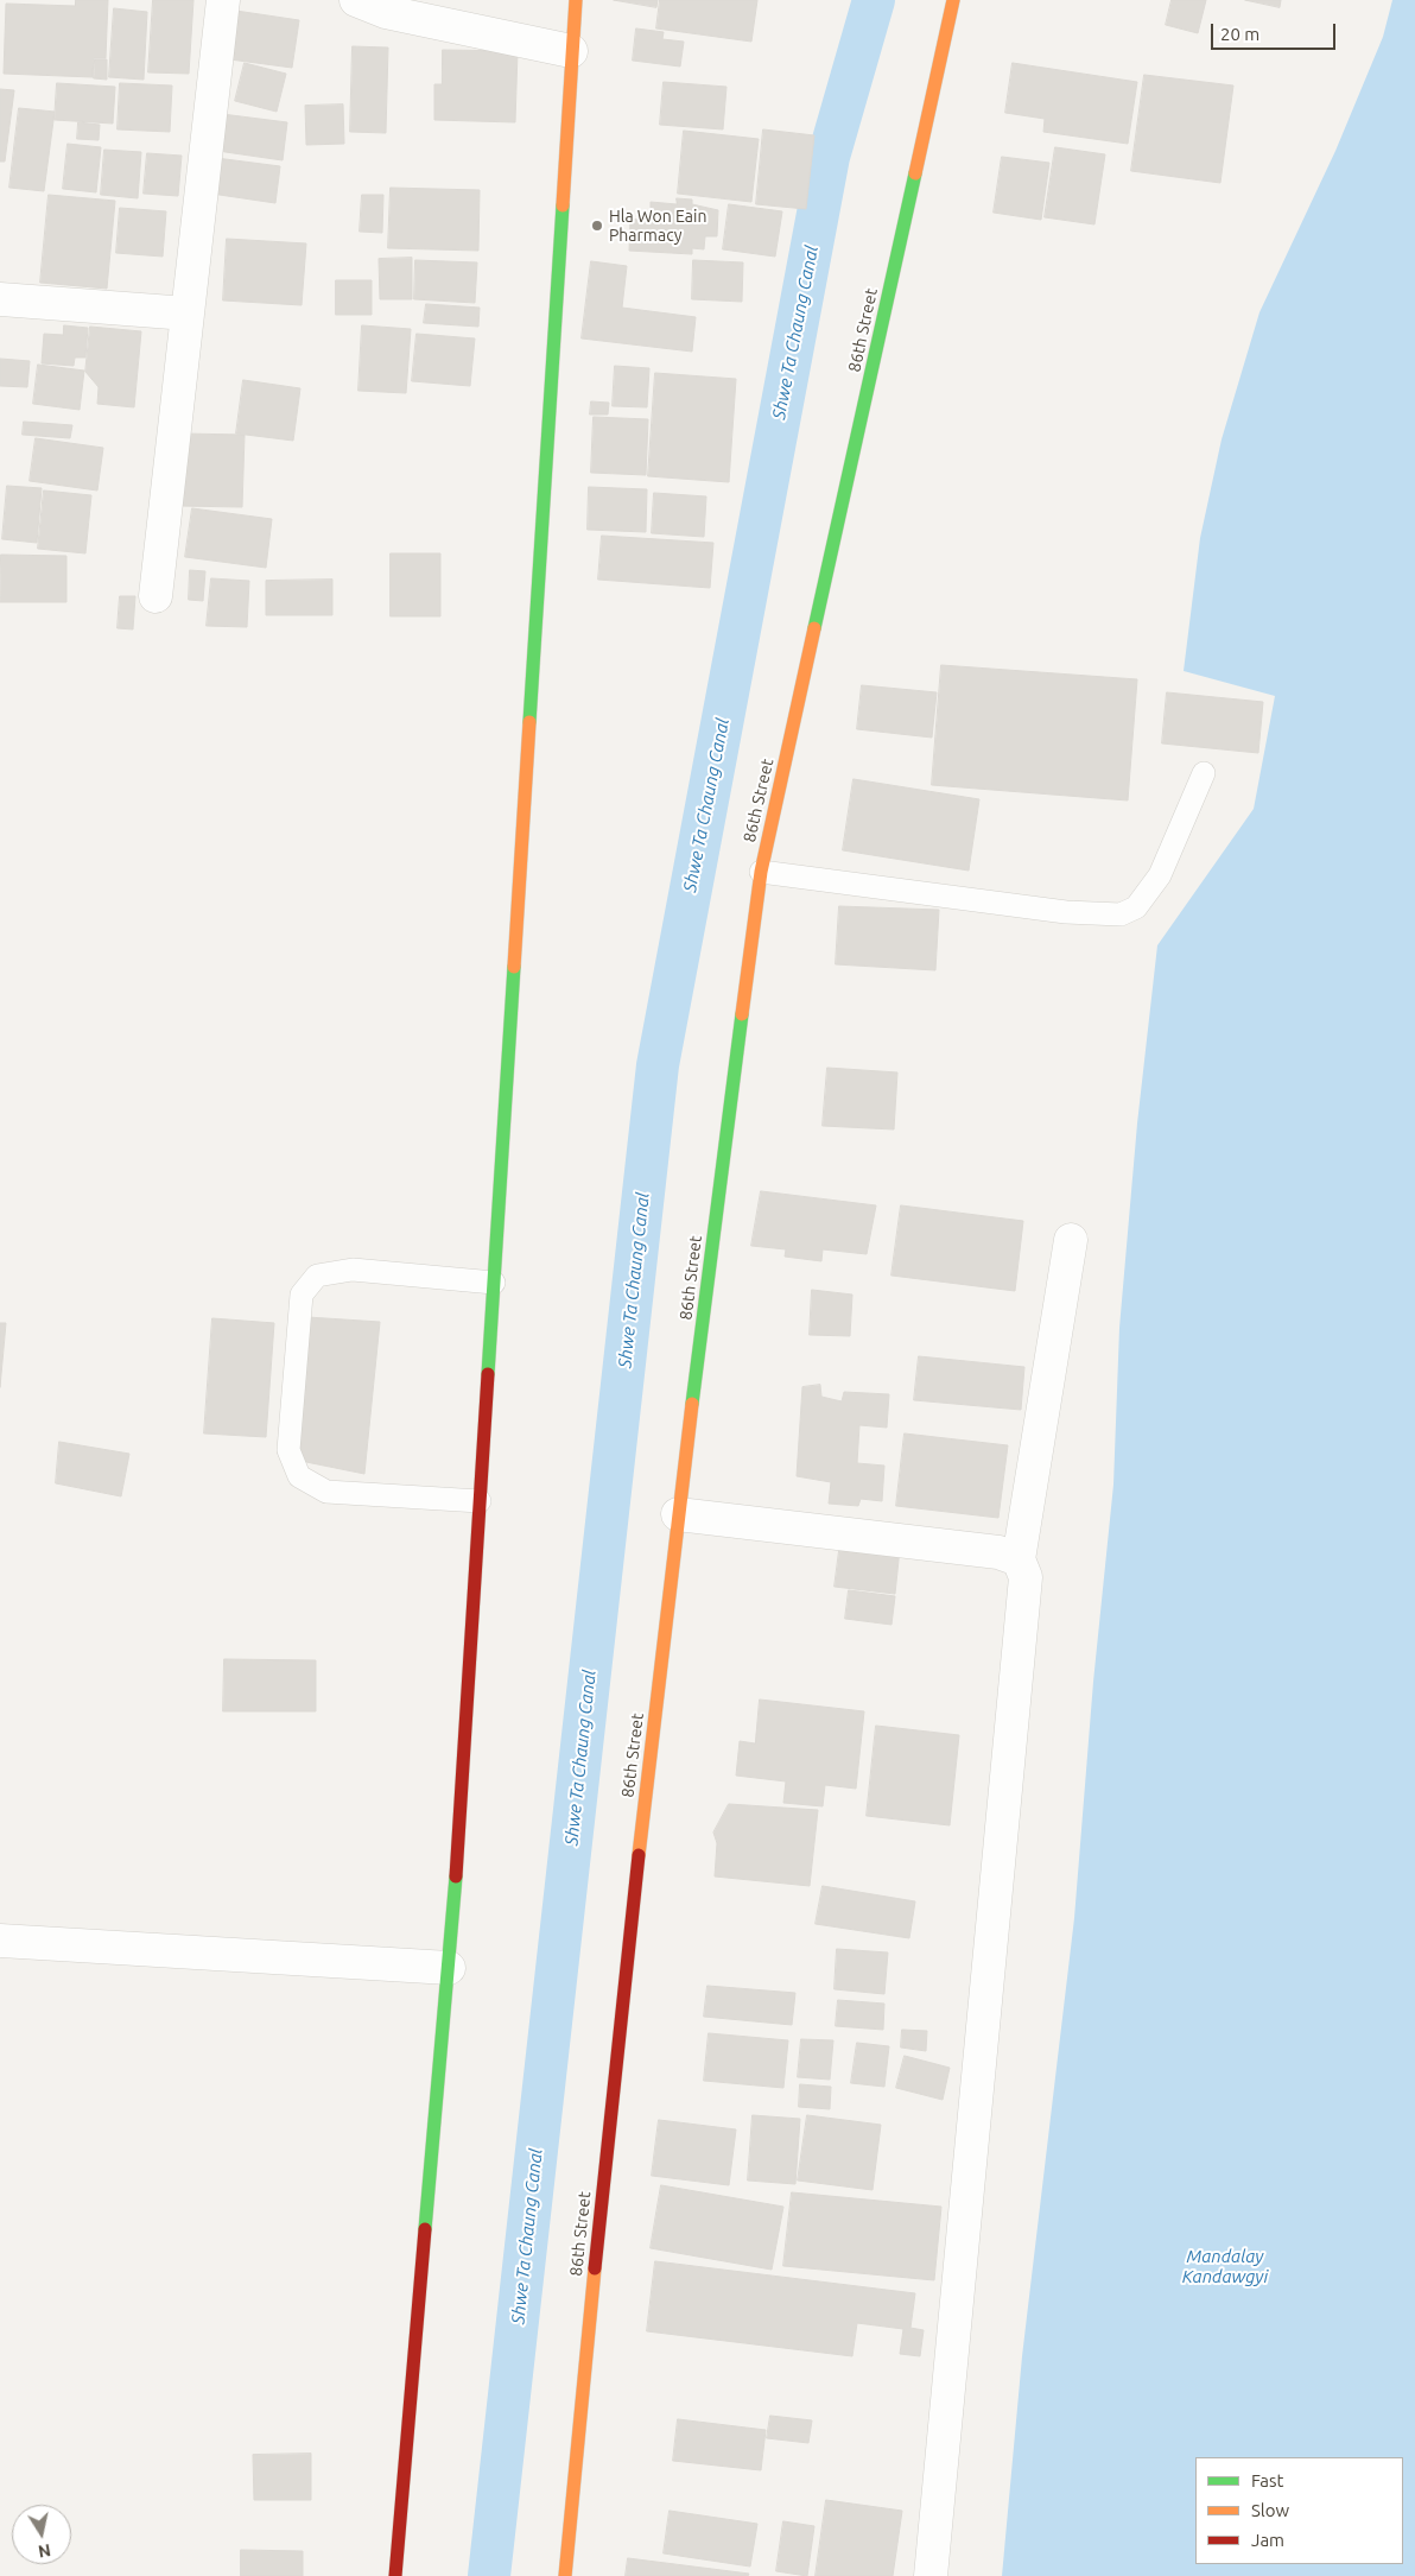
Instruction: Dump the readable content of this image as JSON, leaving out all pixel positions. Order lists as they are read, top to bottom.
{
  "streets": {
    "main road": ["86th Street"]
  },
  "water": ["Shwe Ta Chaung Canal", "Mandalay Kandawgyi"],
  "places": ["Hla Won Eain Pharmacy"],
  "legend": ["Fast", "Slow", "Jam"],
  "scale_bar": "20 m",
  "north": "bottom"
}
